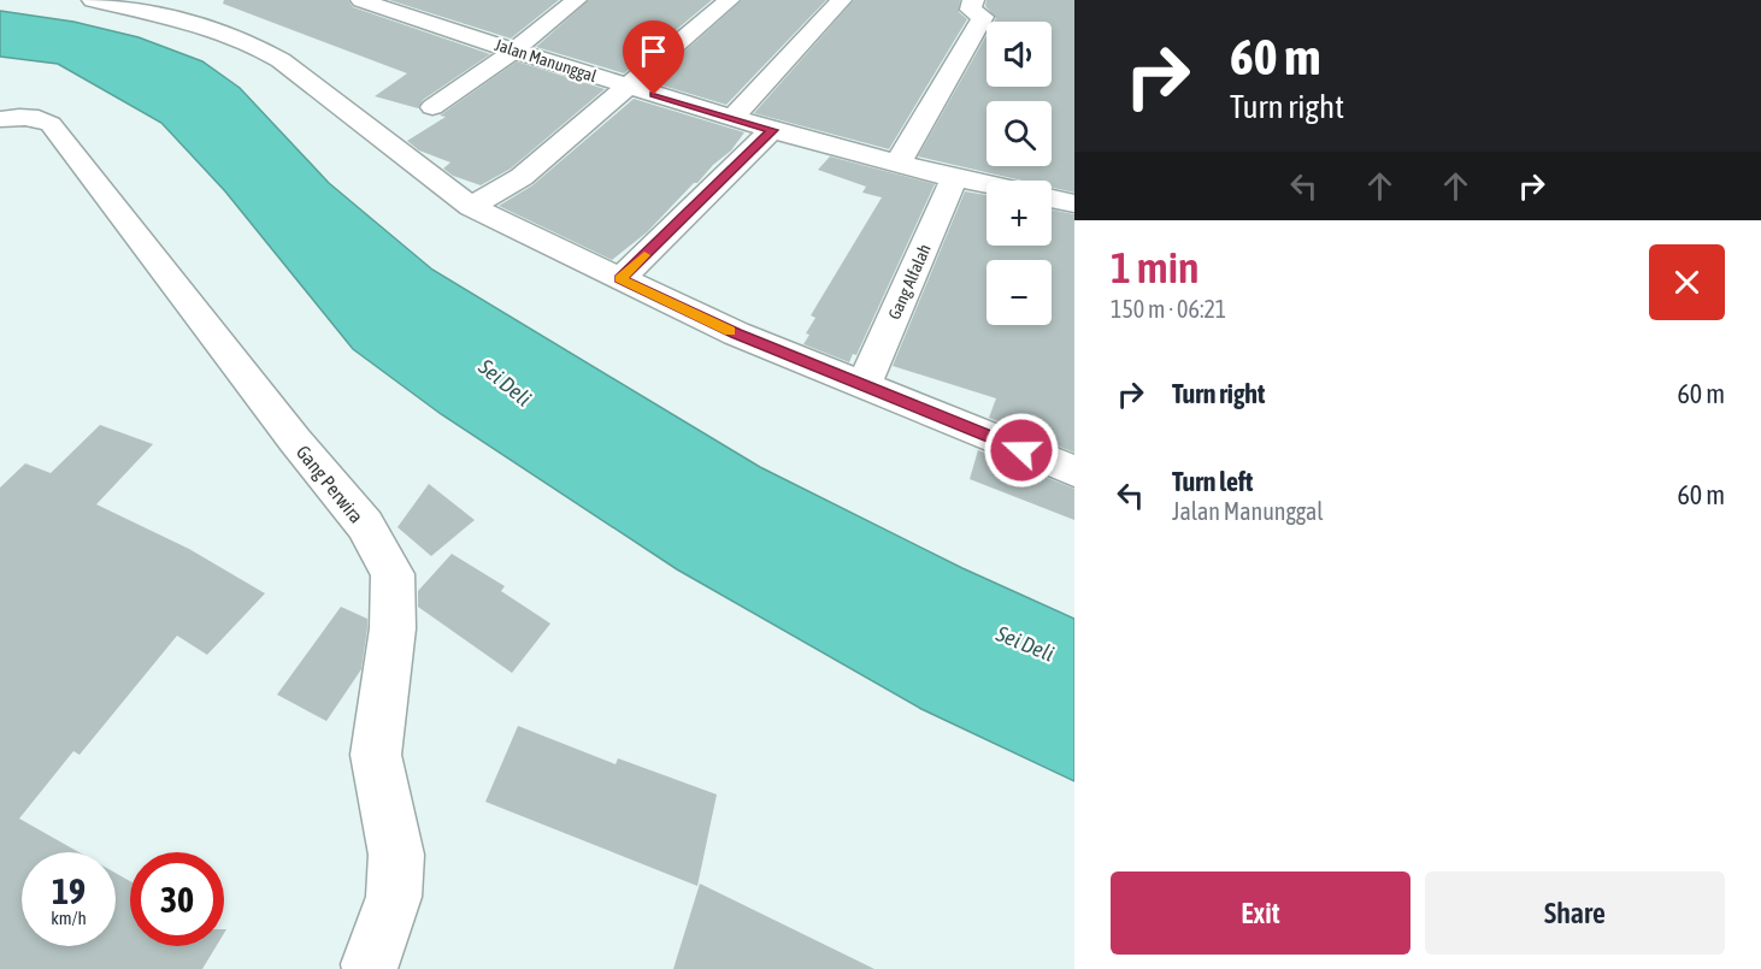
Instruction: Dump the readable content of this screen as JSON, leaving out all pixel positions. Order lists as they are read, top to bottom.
{
  "streets": {
    "street": ["Jalan Manunggal", "Gang Alfalah", "Gang Perwira"]
  },
  "crossings": [
    ["Jalan Manunggal", "Gang Alfalah"]
  ],
  "water": ["Sei Deli"],
  "page": {
    "turn": ["60 m", "Turn right"],
    "map_buttons": ["+", "−"],
    "heading": ["1 min", "150 m · 06:21"],
    "list": [
      {
        "name": "Turn right",
        "value": "60 m"
      },
      {
        "name": "Turn left",
        "note": "Jalan Manunggal",
        "value": "60 m"
      }
    ],
    "speed": "19 km/h",
    "limit": "30",
    "buttons": ["Exit", "Share"]
  }
}
